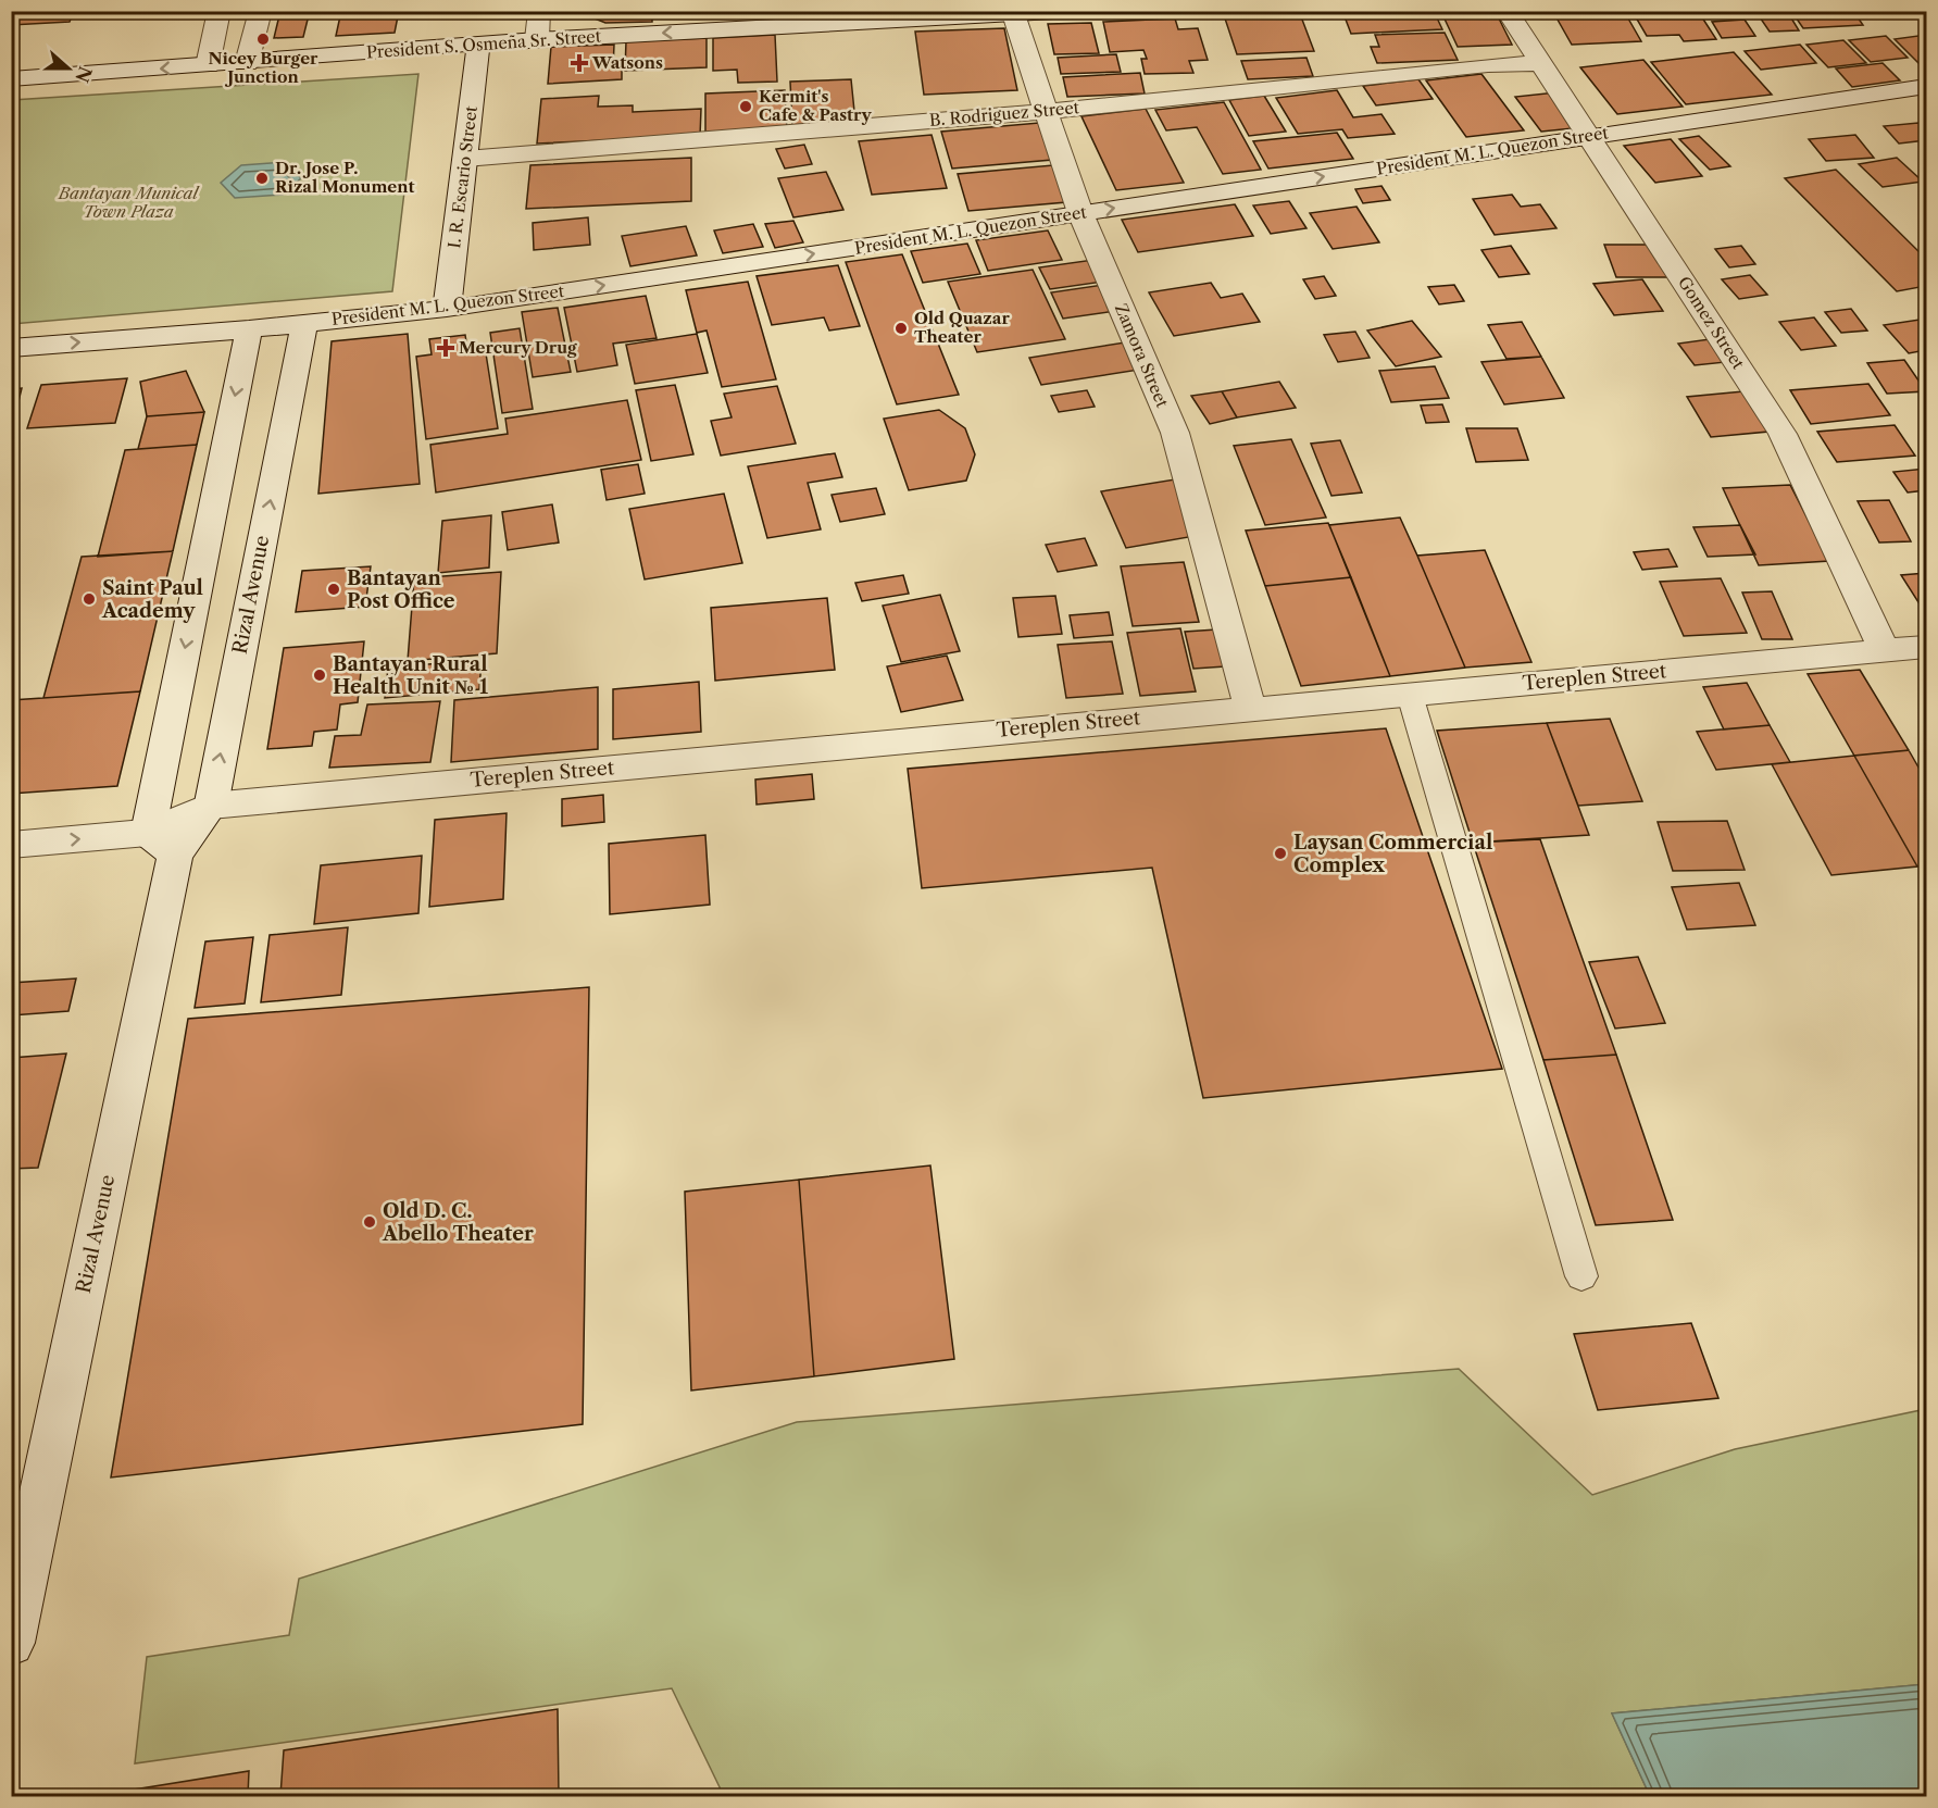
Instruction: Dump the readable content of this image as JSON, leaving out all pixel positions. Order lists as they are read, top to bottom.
{
  "streets": {
    "main road": [
      "President S. Osmeña Sr. Street",
      "B. Rodriguez Street",
      "President M. L. Quezon Street",
      "I. R. Escario Street",
      "Gomez Street",
      "Zamora Street",
      "Rizal Avenue",
      "Tereplen Street"
    ]
  },
  "crossings": [
    ["President S. Osmeña Sr. Street", "I. R. Escario Street"],
    ["President S. Osmeña Sr. Street", "Zamora Street"],
    ["B. Rodriguez Street", "I. R. Escario Street"],
    ["B. Rodriguez Street", "Gomez Street"],
    ["B. Rodriguez Street", "Zamora Street"],
    ["President M. L. Quezon Street", "I. R. Escario Street"],
    ["President M. L. Quezon Street", "Gomez Street"],
    ["President M. L. Quezon Street", "Zamora Street"],
    ["President M. L. Quezon Street", "Rizal Avenue"],
    ["Gomez Street", "Tereplen Street"],
    ["Zamora Street", "Tereplen Street"],
    ["Rizal Avenue", "Tereplen Street"]
  ],
  "one_way": ["President S. Osmeña Sr. Street", "President M. L. Quezon Street"],
  "parks": ["Bantayan Munical Town Plaza"],
  "places": {
    "other": [
      "Nicey Burger Junction",
      "Kermit's Cafe & Pastry",
      "Dr. Jose P. Rizal Monument",
      "Old Quazar Theater",
      "Bantayan Post Office",
      "Saint Paul Academy",
      "Bantayan Rural Health Unit № 1",
      "Laysan Commercial Complex",
      "Old D. C. Abello Theater"
    ],
    "health": ["Watsons", "Mercury Drug"]
  },
  "north": "right"
}
